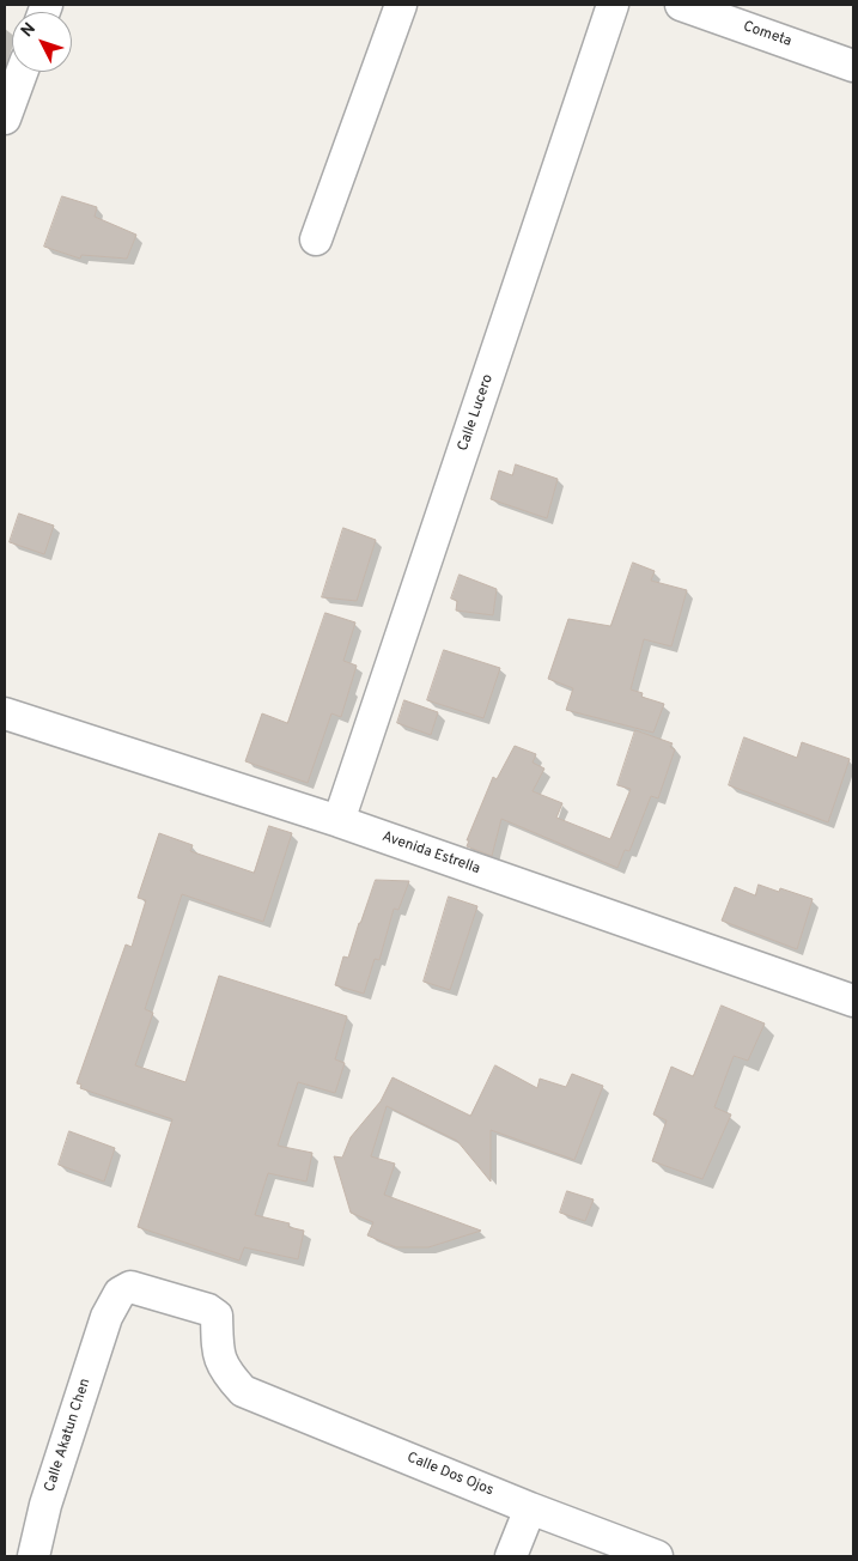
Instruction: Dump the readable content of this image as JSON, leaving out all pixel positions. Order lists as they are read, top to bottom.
{
  "streets": {
    "street": [
      "Cometa",
      "Calle Lucero",
      "Avenida Estrella",
      "Calle Akatun Chen",
      "Calle Dos Ojos"
    ]
  },
  "crossings": [
    ["Calle Lucero", "Avenida Estrella"],
    ["Calle Akatun Chen", "Calle Dos Ojos"]
  ],
  "north": "top left"
}
